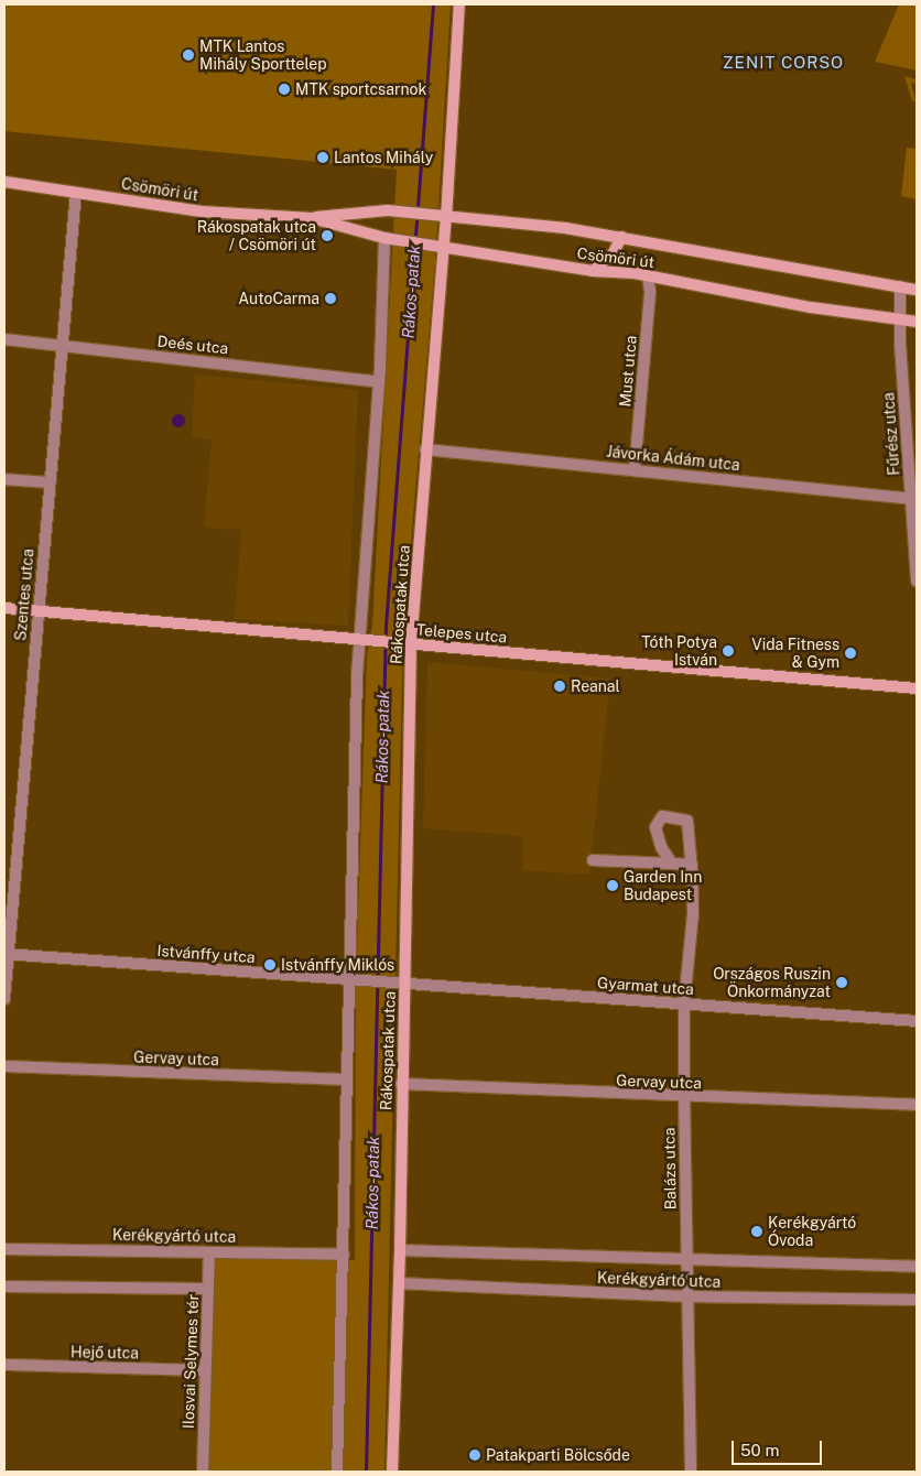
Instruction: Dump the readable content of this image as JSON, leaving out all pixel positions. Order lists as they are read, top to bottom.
{
  "streets": {
    "street": [
      "Csömöri út",
      "Deés utca",
      "Must utca",
      "Fűrész utca",
      "Jávorka Ádám utca",
      "Szentes utca",
      "Rákospatak utca",
      "Telepes utca",
      "Istvánffy utca",
      "Gyarmat utca",
      "Gervay utca",
      "Balázs utca",
      "Kerékgyártó utca",
      "Hejő utca",
      "Ilosvai Selymes tér"
    ]
  },
  "crossings": [
    ["Csömöri út", "Must utca"],
    ["Csömöri út", "Fűrész utca"],
    ["Csömöri út", "Szentes utca"],
    ["Csömöri út", "Rákospatak utca"],
    ["Deés utca", "Szentes utca"],
    ["Must utca", "Jávorka Ádám utca"],
    ["Fűrész utca", "Jávorka Ádám utca"],
    ["Jávorka Ádám utca", "Rákospatak utca"],
    ["Szentes utca", "Telepes utca"],
    ["Szentes utca", "Istvánffy utca"],
    ["Rákospatak utca", "Telepes utca"],
    ["Rákospatak utca", "Istvánffy utca"],
    ["Rákospatak utca", "Gyarmat utca"],
    ["Rákospatak utca", "Gervay utca"],
    ["Rákospatak utca", "Kerékgyártó utca"],
    ["Istvánffy utca", "Gyarmat utca"],
    ["Gyarmat utca", "Balázs utca"],
    ["Gervay utca", "Balázs utca"],
    ["Balázs utca", "Kerékgyártó utca"],
    ["Kerékgyártó utca", "Ilosvai Selymes tér"],
    ["Hejő utca", "Ilosvai Selymes tér"]
  ],
  "districts": ["ZENIT CORSO"],
  "water": ["Rákos-patak"],
  "places": [
    "MTK Lantos Mihály Sporttelep",
    "MTK sportcsarnok",
    "Lantos Mihály",
    "Rákospatak utca / Csömöri út",
    "AutoCarma",
    "Tóth Potya István",
    "Vida Fitness & Gym",
    "Reanal",
    "Garden Inn Budapest",
    "Istvánffy Miklós",
    "Országos Ruszin Önkormányzat",
    "Kerékgyártó Óvoda",
    "Patakparti Bölcsőde"
  ],
  "scale_bar": "50 m"
}
